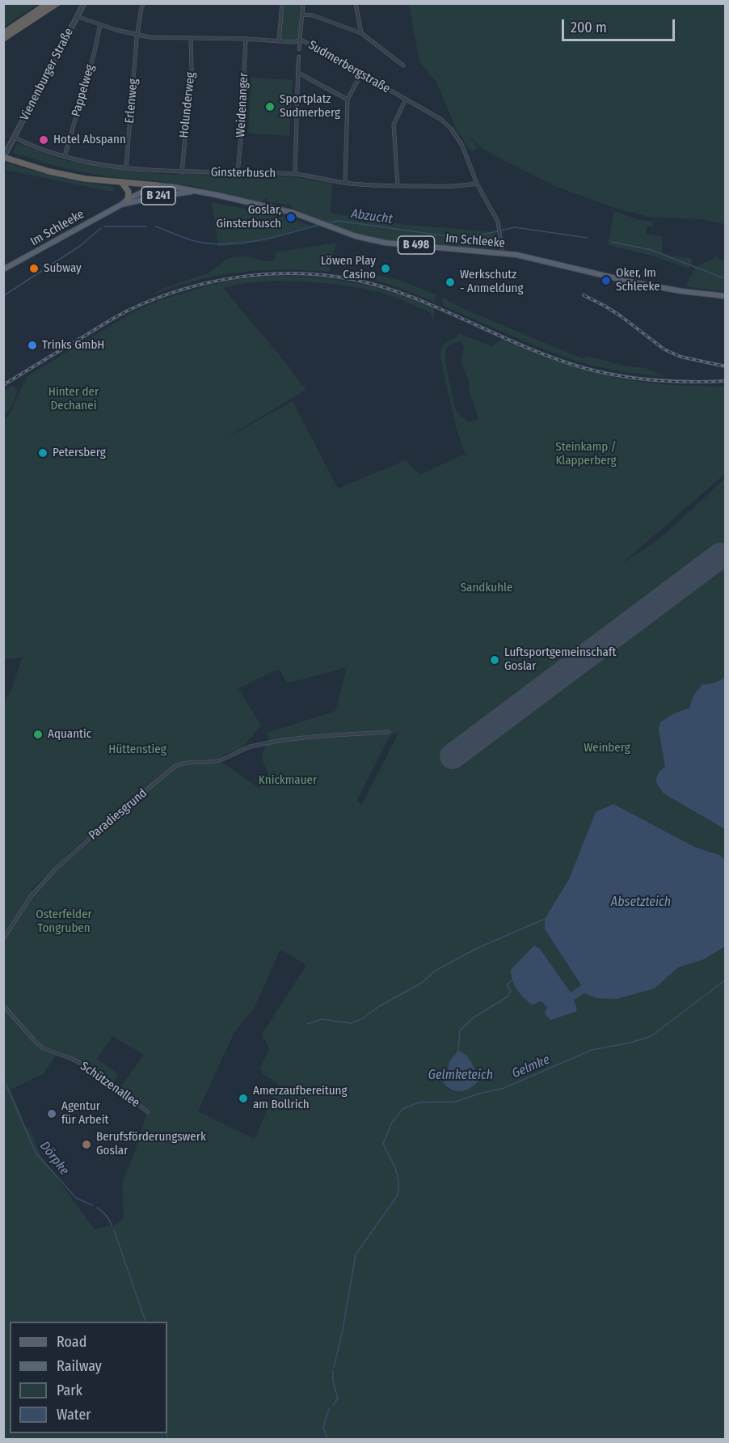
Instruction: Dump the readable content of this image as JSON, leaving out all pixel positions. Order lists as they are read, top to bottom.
{
  "streets": {
    "main road": ["B 241", "Im Schleeke", "B 498"],
    "street": [
      "Sudmerbergstraße",
      "Vienenburger Straße",
      "Pappelweg",
      "Erlenweg",
      "Holunderweg",
      "Weidenanger",
      "Ginsterbusch",
      "Paradiesgrund",
      "Schützenallee"
    ]
  },
  "crossings": [
    ["Sudmerbergstraße", "Vienenburger Straße"],
    ["Sudmerbergstraße", "Pappelweg"],
    ["Sudmerbergstraße", "Erlenweg"],
    ["Sudmerbergstraße", "Holunderweg"],
    ["Sudmerbergstraße", "Weidenanger"],
    ["Sudmerbergstraße", "Ginsterbusch"],
    ["Sudmerbergstraße", "Im Schleeke"],
    ["Vienenburger Straße", "Ginsterbusch"],
    ["Pappelweg", "Ginsterbusch"],
    ["Erlenweg", "Ginsterbusch"],
    ["Holunderweg", "Ginsterbusch"],
    ["Weidenanger", "Ginsterbusch"]
  ],
  "water": [
    "Abzucht",
    "Absetzteich",
    "Gelmke",
    "Gelmketeich",
    "Dörpke"
  ],
  "parks": [
    "Hinter der Dechanei",
    "Steinkamp / Klapperberg",
    "Sandkuhle",
    "Weinberg",
    "Hüttenstieg",
    "Knickmauer",
    "Osterfelder Tongruben"
  ],
  "places": [
    "Sportplatz Sudmerberg",
    "Hotel Abspann",
    "Goslar, Ginsterbusch",
    "Subway",
    "Löwen Play Casino",
    "Oker, Im Schleeke",
    "Werkschutz - Anmeldung",
    "Trinks GmbH",
    "Petersberg",
    "Luftsportgemeinschaft Goslar",
    "Aquantic",
    "Amerzaufbereitung am Bollrich",
    "Agentur für Arbeit",
    "Berufsförderungswerk Goslar"
  ],
  "legend": [
    "Road",
    "Railway",
    "Park",
    "Water"
  ],
  "scale_bar": "200 m"
}
